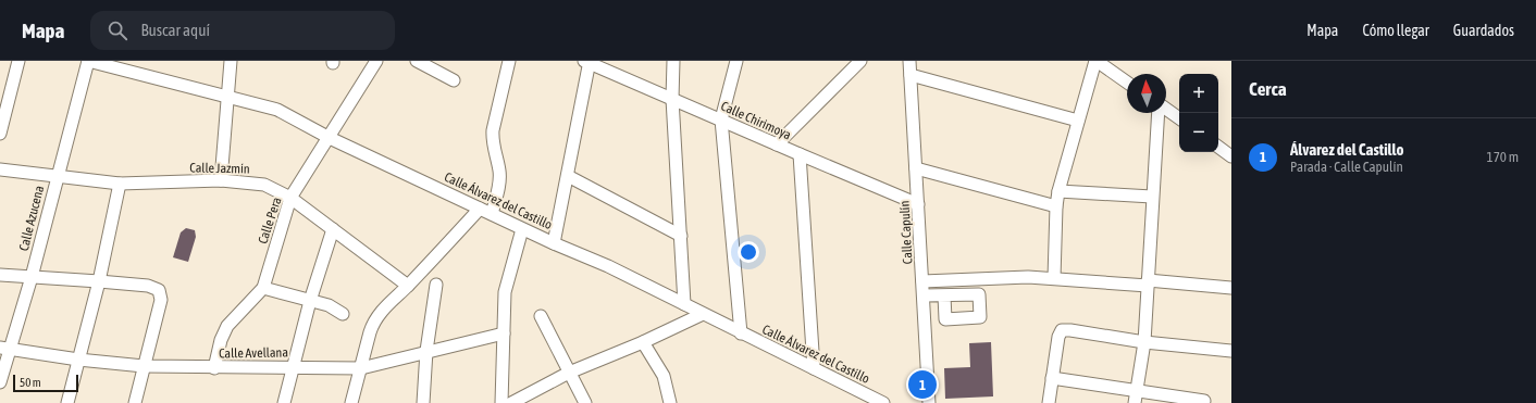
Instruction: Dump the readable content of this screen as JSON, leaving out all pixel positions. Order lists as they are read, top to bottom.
{
  "streets": {
    "street": [
      "Calle Chirimoya",
      "Calle Jazmín",
      "Calle Álvarez del Castillo",
      "Calle Azucena",
      "Calle Pera",
      "Calle Capulín",
      "Calle Avellana"
    ]
  },
  "crossings": [
    ["Calle Chirimoya", "Calle Capulín"],
    ["Calle Jazmín", "Calle Azucena"],
    ["Calle Jazmín", "Calle Pera"],
    ["Calle Álvarez del Castillo", "Calle Azucena"],
    ["Calle Álvarez del Castillo", "Calle Pera"],
    ["Calle Azucena", "Calle Avellana"],
    ["Calle Pera", "Calle Avellana"]
  ],
  "scale_bar": "50 m",
  "north": "top",
  "page": {
    "header": "Mapa",
    "search": "Buscar aquí",
    "nav": ["Mapa", "Cómo llegar", "Guardados"],
    "heading": "Cerca",
    "map_buttons": ["+", "−"],
    "list": [
      {
        "mark": "1",
        "name": "Álvarez del Castillo",
        "note": "Parada · Calle Capulín",
        "value": "170 m"
      }
    ],
    "pins": "1",
    "scale": "50 m"
  }
}
